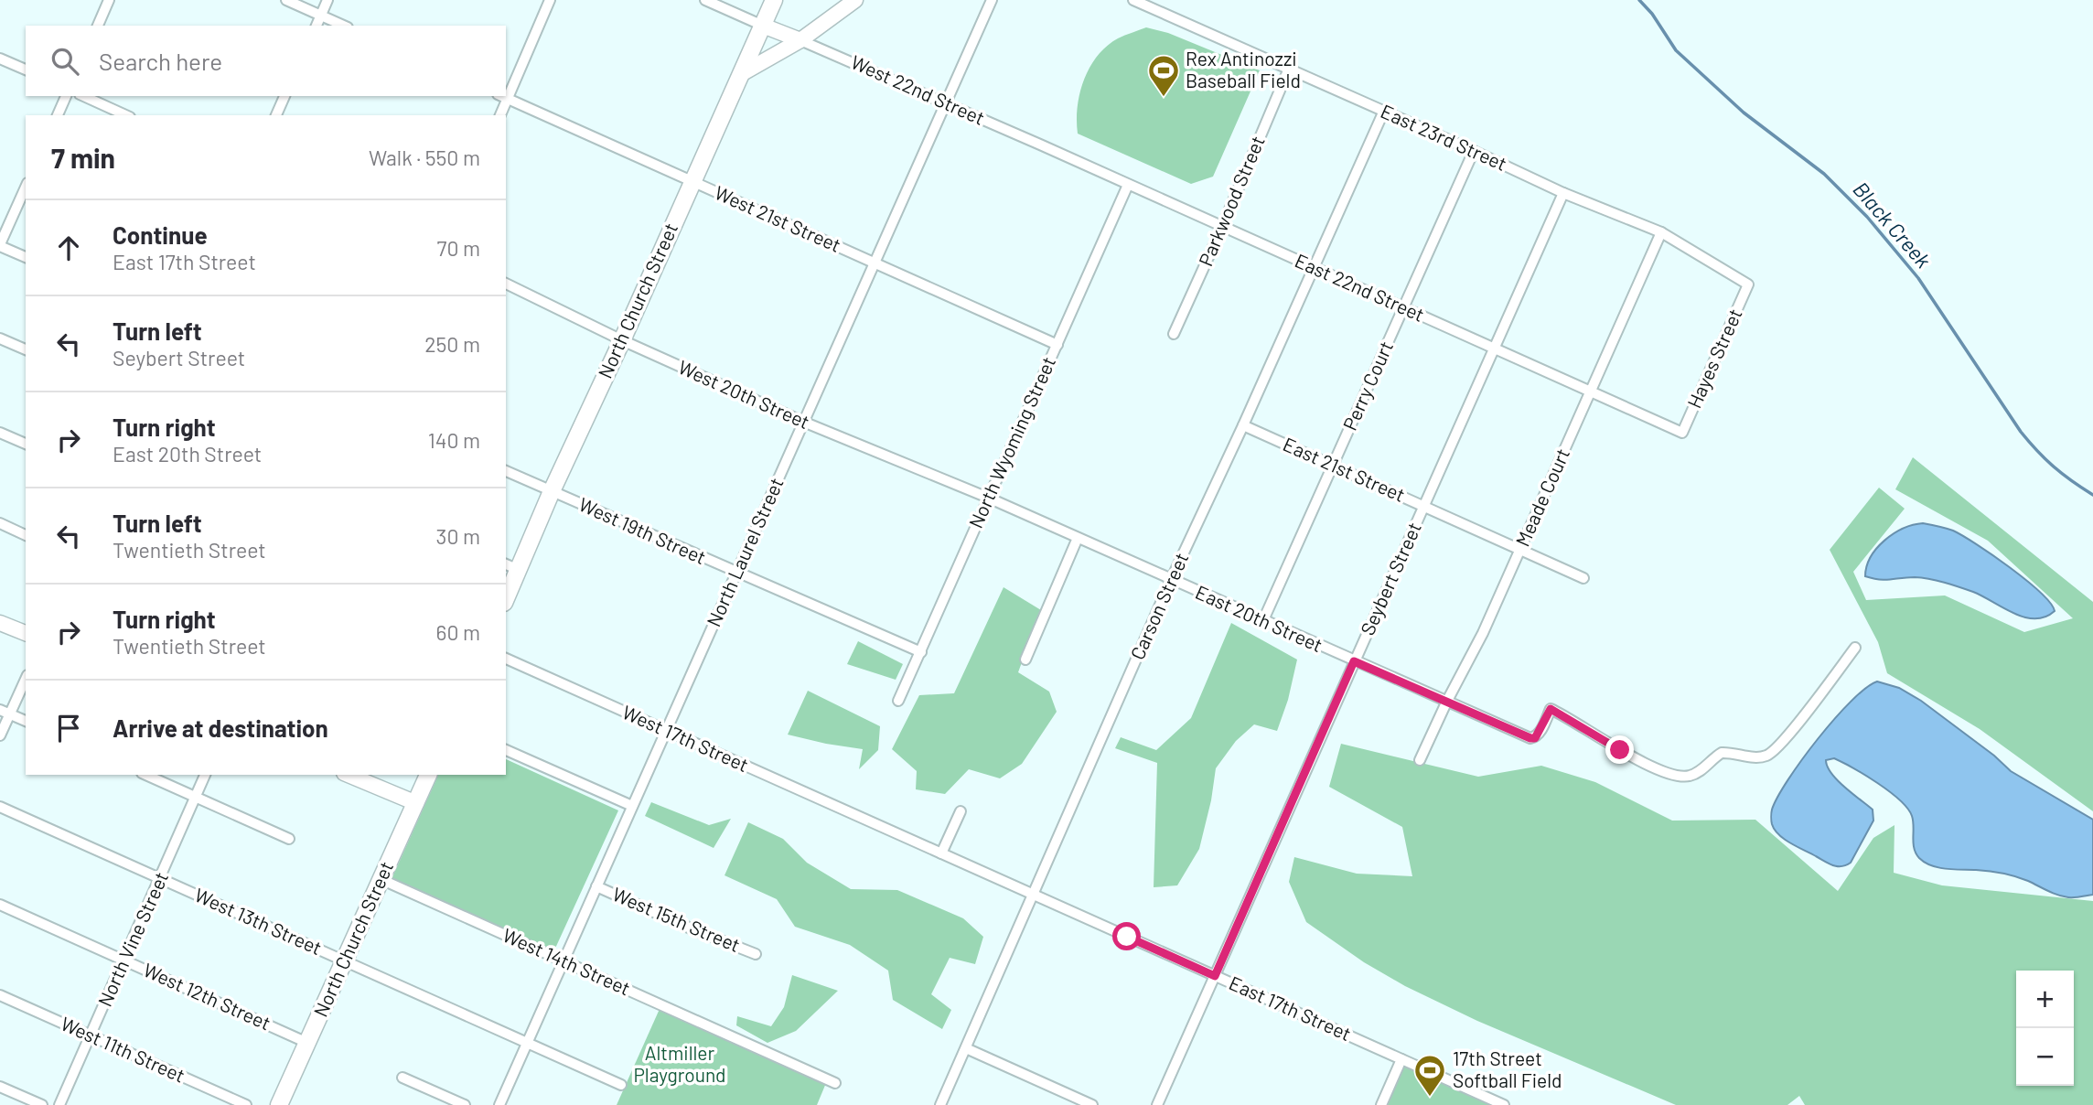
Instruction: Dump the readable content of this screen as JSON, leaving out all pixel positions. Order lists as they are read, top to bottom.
{
  "streets": {
    "main road": ["West 22nd Street", "North Church Street"],
    "street": [
      "East 23rd Street",
      "Parkwood Street",
      "West 21st Street",
      "East 22nd Street",
      "Hayes Street",
      "Perry Court",
      "West 20th Street",
      "North Wyoming Street",
      "East 21st Street",
      "Meade Court",
      "West 19th Street",
      "North Laurel Street",
      "Seybert Street",
      "Carson Street",
      "East 20th Street",
      "West 17th Street",
      "West 15th Street",
      "West 13th Street",
      "North Vine Street",
      "West 14th Street",
      "West 12th Street",
      "East 17th Street",
      "West 11th Street"
    ]
  },
  "crossings": [
    ["West 22nd Street", "East 22nd Street"],
    ["West 22nd Street", "North Church Street"],
    ["West 22nd Street", "North Wyoming Street"],
    ["West 22nd Street", "North Laurel Street"],
    ["East 23rd Street", "Parkwood Street"],
    ["East 23rd Street", "Hayes Street"],
    ["East 23rd Street", "Perry Court"],
    ["East 23rd Street", "Meade Court"],
    ["East 23rd Street", "Seybert Street"],
    ["East 23rd Street", "Carson Street"],
    ["Parkwood Street", "East 22nd Street"],
    ["West 21st Street", "North Church Street"],
    ["West 21st Street", "North Wyoming Street"],
    ["West 21st Street", "North Laurel Street"],
    ["East 22nd Street", "Hayes Street"],
    ["East 22nd Street", "Perry Court"],
    ["East 22nd Street", "North Wyoming Street"],
    ["East 22nd Street", "Meade Court"],
    ["East 22nd Street", "Seybert Street"],
    ["East 22nd Street", "Carson Street"],
    ["North Church Street", "West 20th Street"],
    ["North Church Street", "West 19th Street"],
    ["North Church Street", "West 13th Street"],
    ["North Church Street", "West 14th Street"],
    ["North Church Street", "West 12th Street"],
    ["Hayes Street", "Meade Court"],
    ["Perry Court", "East 21st Street"],
    ["Perry Court", "East 20th Street"],
    ["West 20th Street", "North Wyoming Street"],
    ["West 20th Street", "North Laurel Street"],
    ["West 20th Street", "East 20th Street"],
    ["North Wyoming Street", "West 19th Street"],
    ["North Wyoming Street", "East 20th Street"],
    ["East 21st Street", "Meade Court"],
    ["East 21st Street", "Seybert Street"],
    ["East 21st Street", "Carson Street"],
    ["Meade Court", "East 20th Street"],
    ["West 19th Street", "North Laurel Street"],
    ["North Laurel Street", "West 17th Street"],
    ["North Laurel Street", "West 15th Street"],
    ["North Laurel Street", "West 13th Street"],
    ["North Laurel Street", "West 14th Street"],
    ["Seybert Street", "East 20th Street"],
    ["Seybert Street", "East 17th Street"],
    ["Carson Street", "East 20th Street"],
    ["Carson Street", "East 17th Street"],
    ["West 17th Street", "East 17th Street"],
    ["West 13th Street", "North Vine Street"],
    ["North Vine Street", "West 12th Street"],
    ["North Vine Street", "West 11th Street"]
  ],
  "water": ["Black Creek"],
  "parks": ["Altmiller Playground"],
  "places": {
    "sports": ["Rex Antinozzi Baseball Field", "17th Street Softball Field"]
  },
  "page": {
    "search": "Search here",
    "heading": ["7 min", "Walk · 550 m"],
    "list": [
      ["Continue", "East 17th Street", "70 m"],
      ["Turn left", "Seybert Street", "250 m"],
      ["Turn right", "East 20th Street", "140 m"],
      ["Turn left", "Twentieth Street", "30 m"],
      ["Turn right", "Twentieth Street", "60 m"],
      "Arrive at destination"
    ],
    "map_buttons": ["+", "−"]
  }
}
